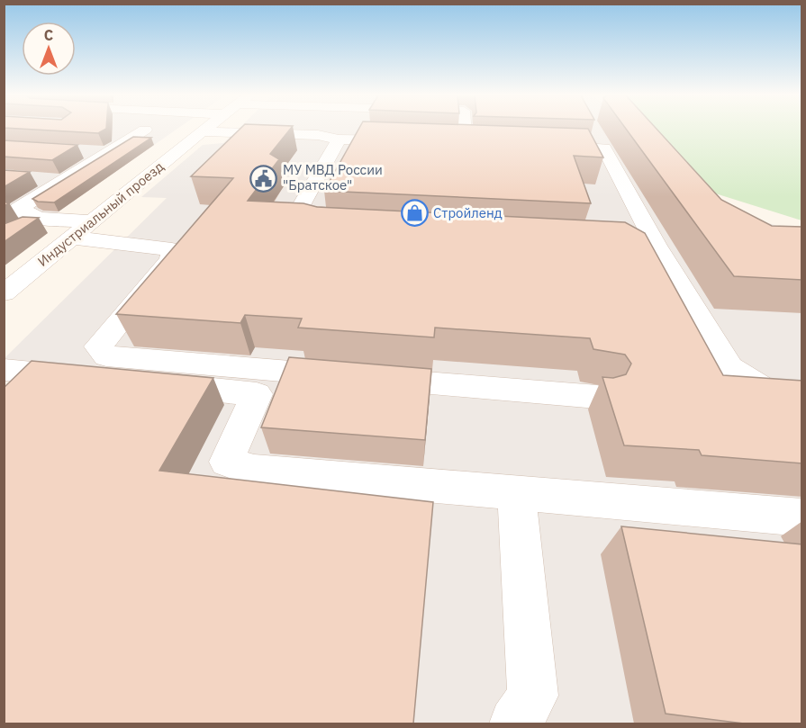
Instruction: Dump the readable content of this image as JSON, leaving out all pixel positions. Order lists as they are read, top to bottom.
{
  "streets": {
    "street": ["Индустриальный проезд"]
  },
  "places": {
    "public building": ["МУ МВД России \"Братское\""],
    "shop": ["Стройленд"]
  },
  "north": "top"
}
